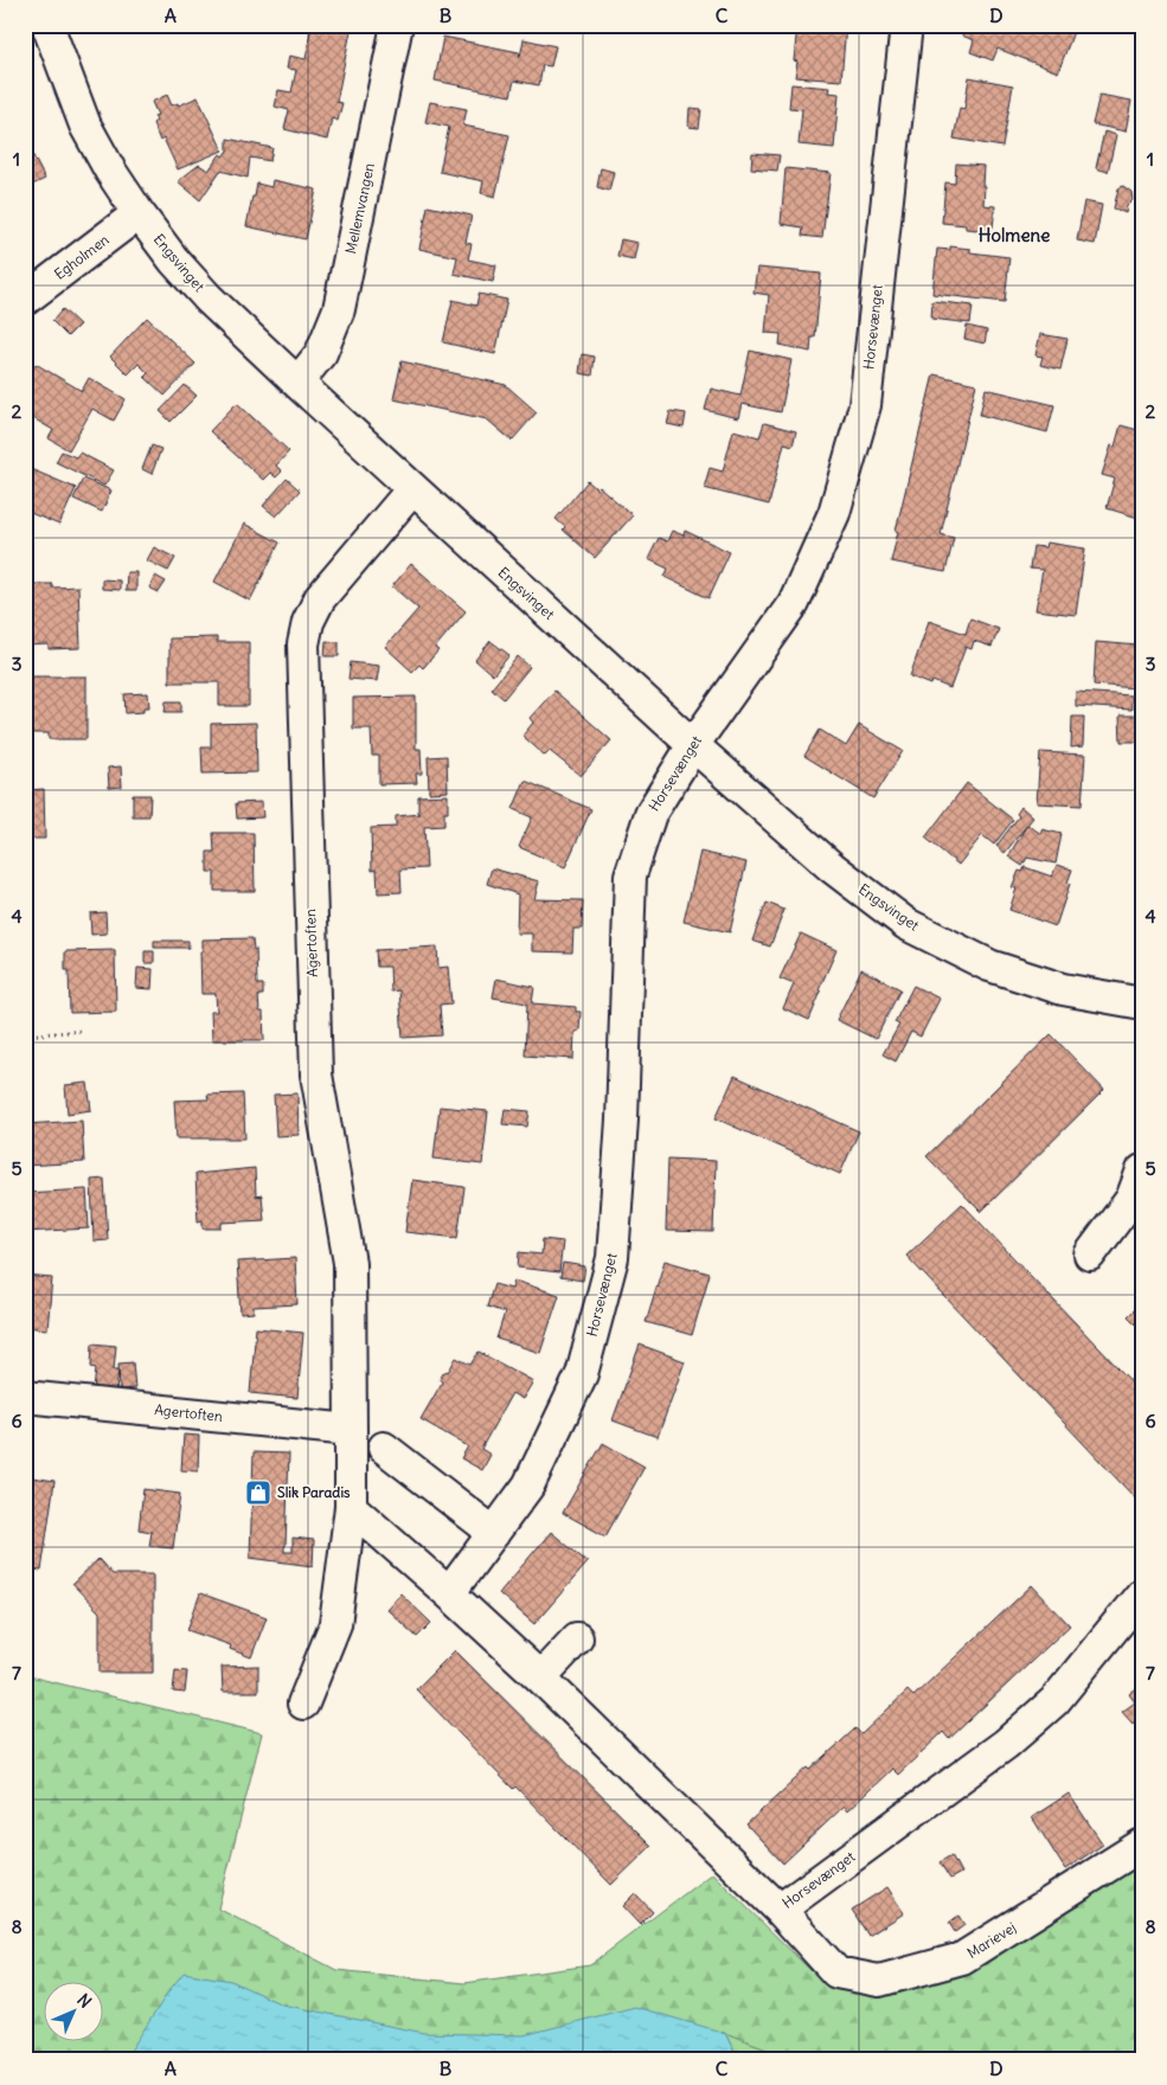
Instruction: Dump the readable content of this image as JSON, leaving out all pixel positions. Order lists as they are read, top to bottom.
{
  "streets": {
    "street": [
      "Mellemvangen",
      "Egholmen",
      "Engsvinget",
      "Horsevænget",
      "Agertoften",
      "Marievej"
    ]
  },
  "crossings": [
    ["Mellemvangen", "Engsvinget"],
    ["Egholmen", "Engsvinget"],
    ["Engsvinget", "Horsevænget"],
    ["Engsvinget", "Agertoften"],
    ["Horsevænget", "Agertoften"],
    ["Horsevænget", "Marievej"]
  ],
  "districts": ["Holmene"],
  "places": {
    "shop": ["Slik Paradis"]
  },
  "north": "top right",
  "grid": {
    "columns": [
      "A",
      "B",
      "C",
      "D"
    ],
    "rows": [
      "1",
      "2",
      "3",
      "4",
      "5",
      "6",
      "7",
      "8"
    ]
  }
}
